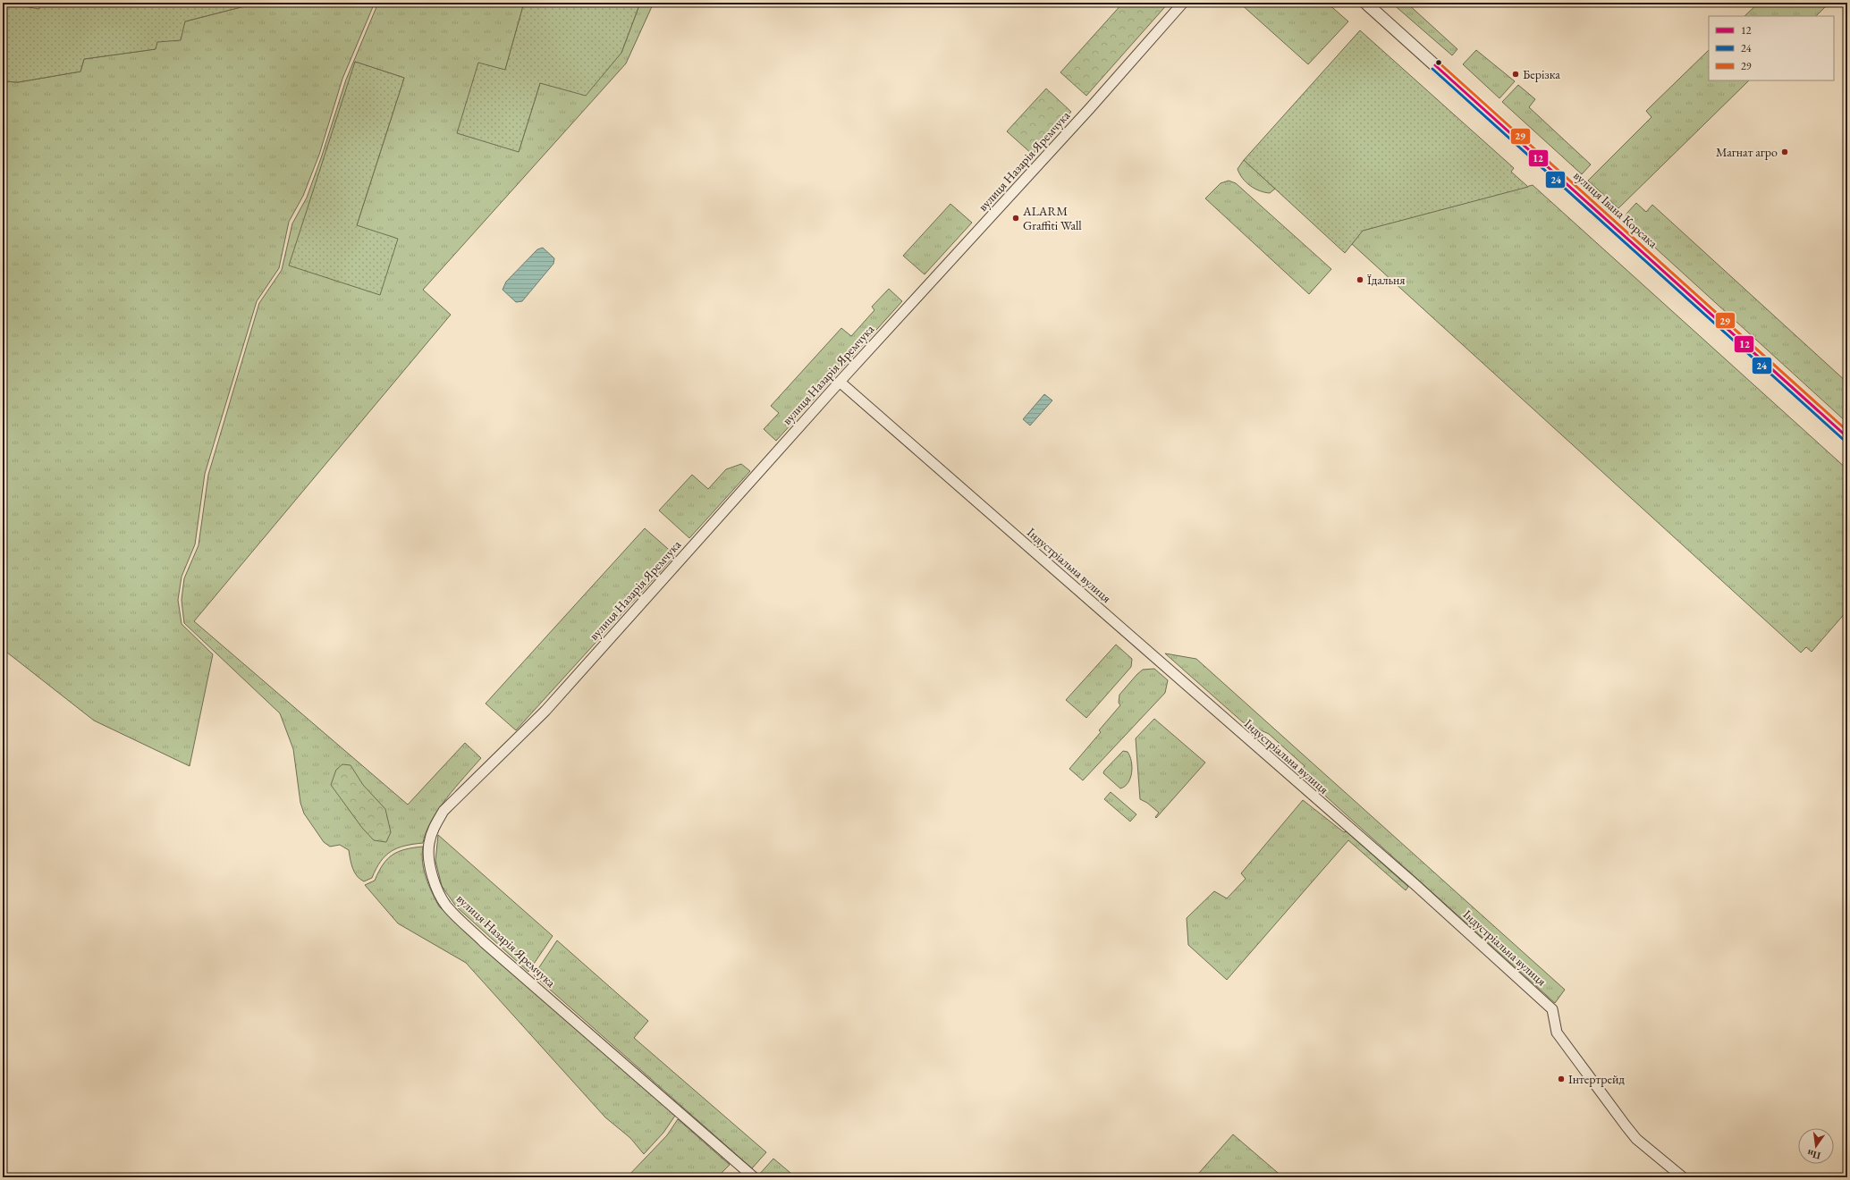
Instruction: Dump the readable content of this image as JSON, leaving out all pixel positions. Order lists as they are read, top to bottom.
{
  "streets": {
    "street": ["вулиця Назарія Яремчука", "вулиця Івана Корсака", "Індустріальна вулиця"]
  },
  "crossings": [
    ["вулиця Назарія Яремчука", "Індустріальна вулиця"]
  ],
  "places": [
    "Берізка",
    "Магнат агро",
    "ALARM Graffiti Wall",
    "Їдальня",
    "Інтертрейд"
  ],
  "lines": ["transit line 29", "transit line 12", "transit line 24"],
  "legend": ["12", "24", "29"],
  "north": "bottom"
}
